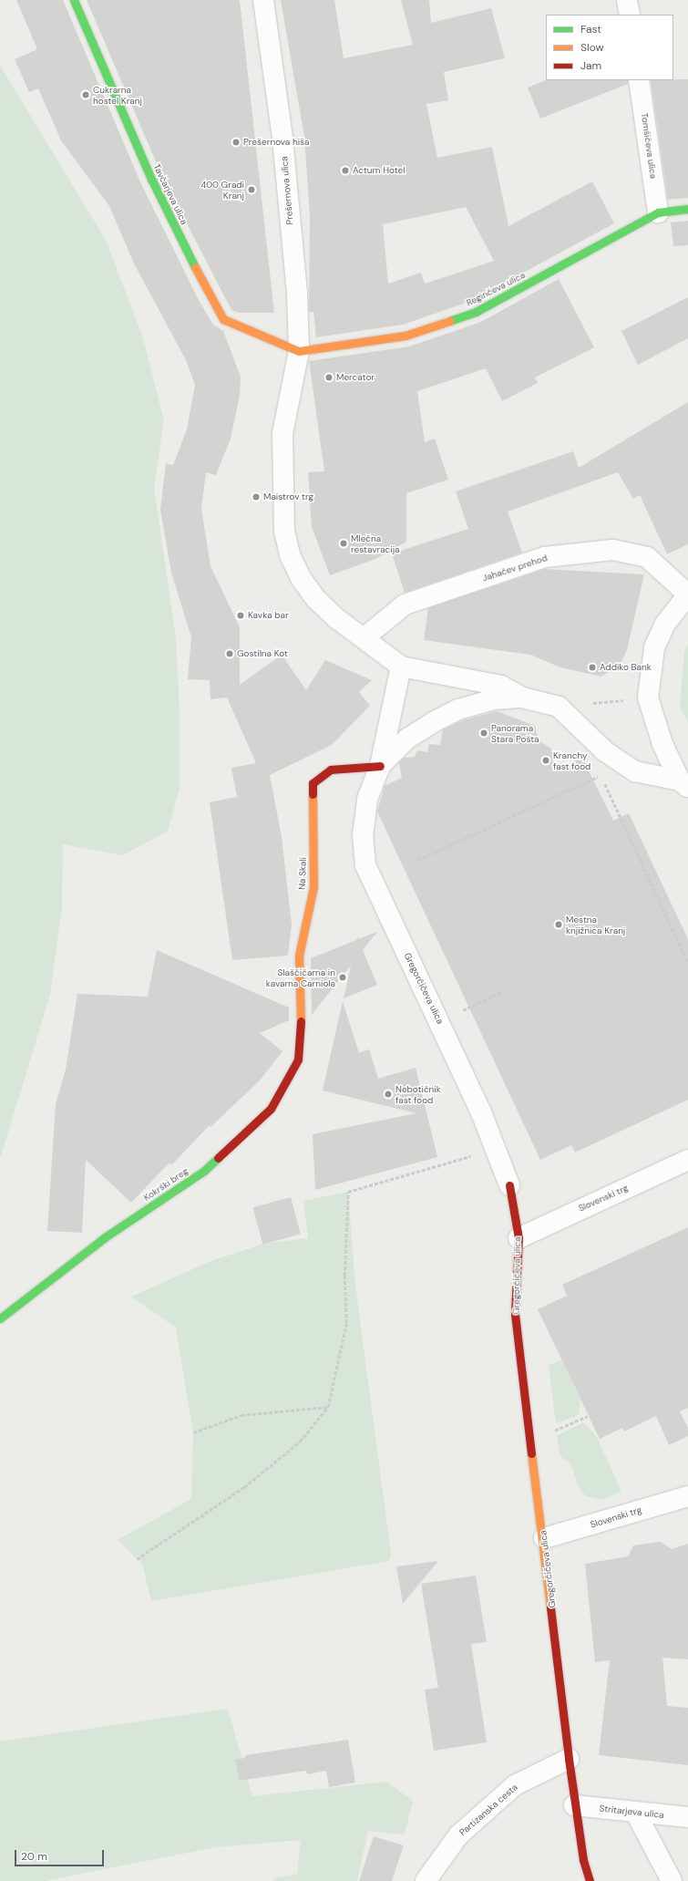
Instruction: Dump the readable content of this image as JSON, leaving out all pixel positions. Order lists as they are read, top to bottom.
{
  "streets": {
    "street": [
      "Tomšičeva ulica",
      "Prešernova ulica",
      "Tavčarjeva ulica",
      "Reginčeva ulica",
      "Jahačev prehod",
      "Na Skali",
      "Gregorčičeva ulica",
      "Kokrški breg",
      "Slovenski trg",
      "Partizanska cesta",
      "Stritarjeva ulica"
    ]
  },
  "crossings": [
    ["Tomšičeva ulica", "Reginčeva ulica"],
    ["Prešernova ulica", "Tavčarjeva ulica"],
    ["Prešernova ulica", "Reginčeva ulica"],
    ["Tavčarjeva ulica", "Reginčeva ulica"],
    ["Na Skali", "Gregorčičeva ulica"],
    ["Na Skali", "Kokrški breg"],
    ["Gregorčičeva ulica", "Slovenski trg"],
    ["Gregorčičeva ulica", "Partizanska cesta"],
    ["Gregorčičeva ulica", "Stritarjeva ulica"]
  ],
  "places": [
    "Cukrarna hostel Kranj",
    "Prešernova hiša",
    "Actum Hotel",
    "400 Gradi Kranj",
    "Mercator",
    "Maistrov trg",
    "Mlečna restavracija",
    "Kavka bar",
    "Gostilna Kot",
    "Addiko Bank",
    "Panorama Stara Pošta",
    "Kranchy fast food",
    "Mestna knjižnica Kranj",
    "Slaščičarna in kavarna Carniola",
    "Nebotičnik fast food"
  ],
  "legend": ["Fast", "Slow", "Jam"],
  "scale_bar": "20 m"
}
